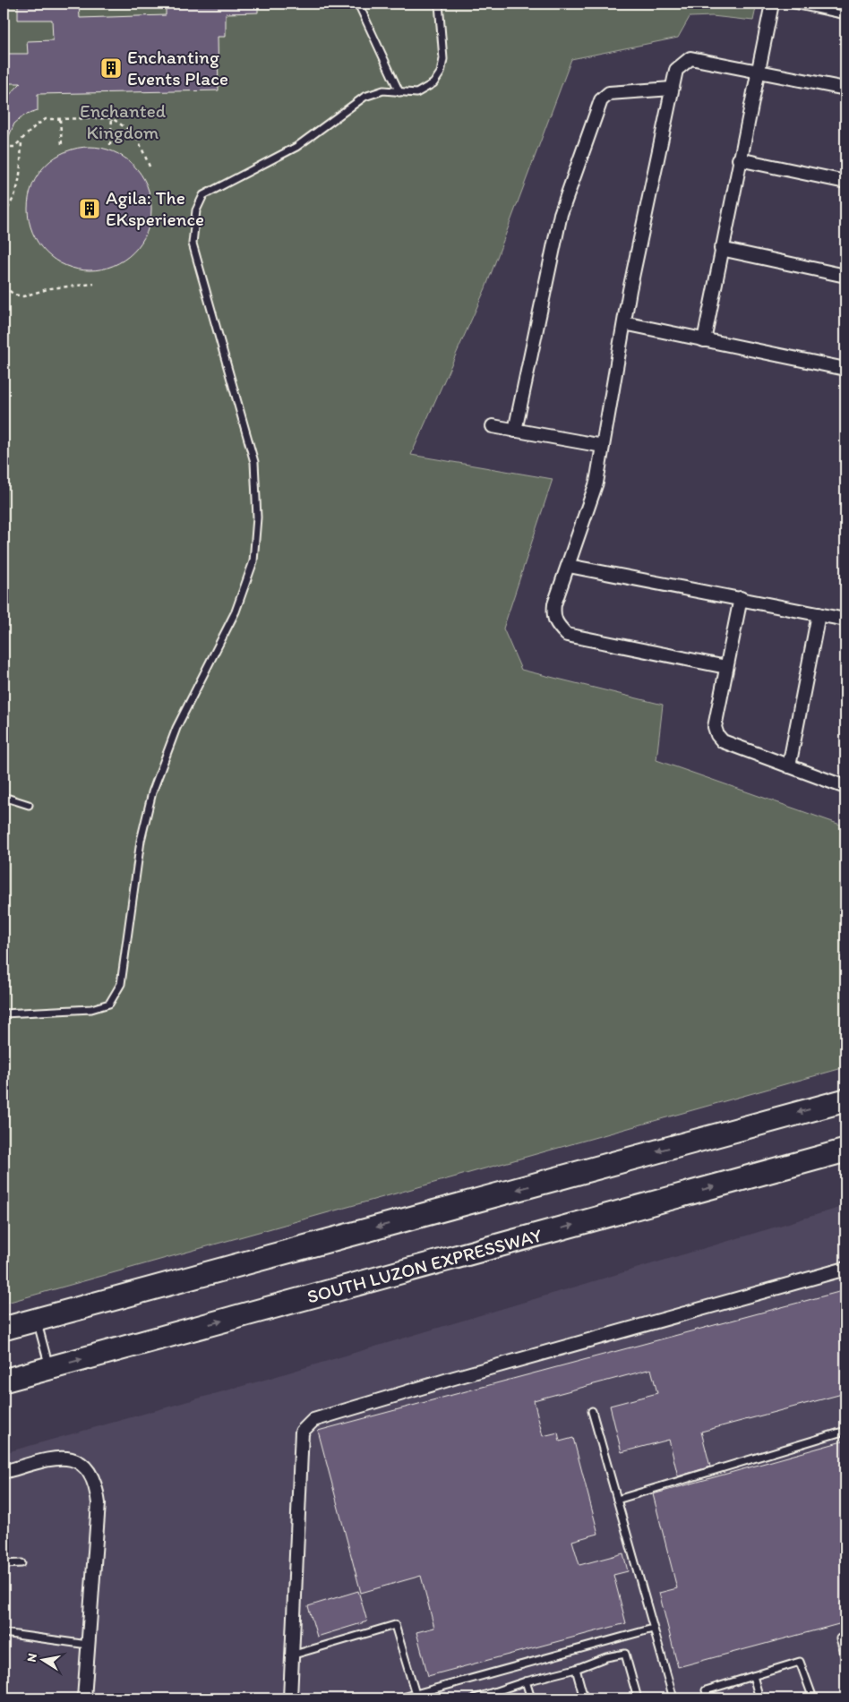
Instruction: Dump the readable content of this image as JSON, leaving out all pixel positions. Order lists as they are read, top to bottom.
{
  "streets": {
    "highway": ["SOUTH LUZON EXPRESSWAY"]
  },
  "parks": ["Enchanted Kingdom"],
  "places": {
    "building": ["Enchanting Events Place", "Agila: The EKsperience"]
  },
  "north": "left"
}
